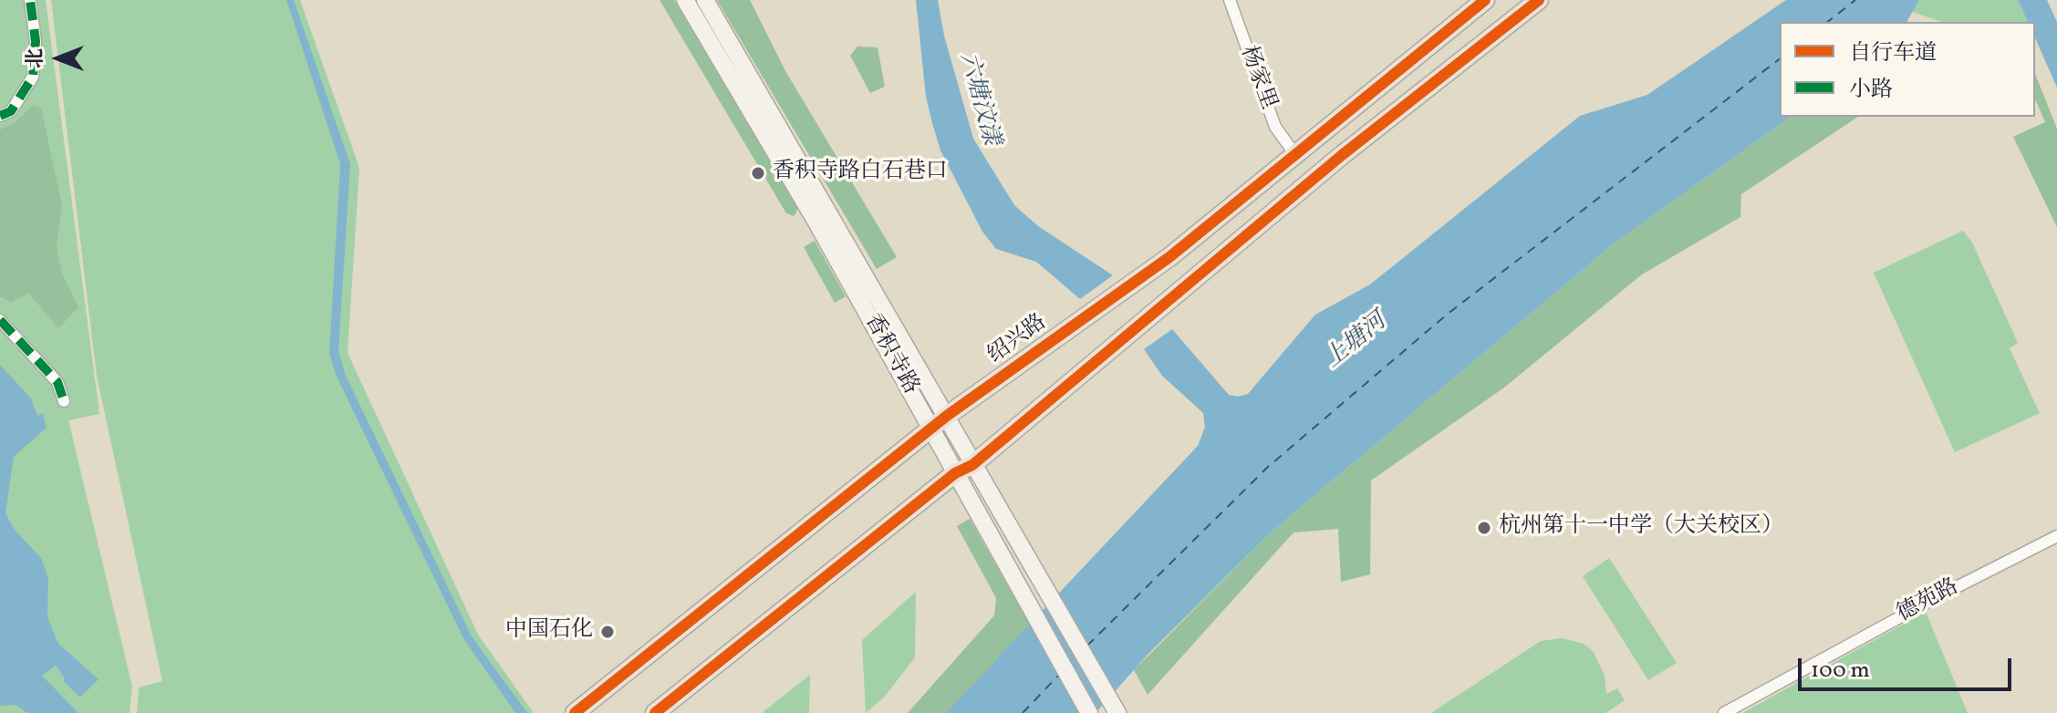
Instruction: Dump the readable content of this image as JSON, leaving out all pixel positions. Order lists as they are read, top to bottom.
{
  "streets": {
    "main road": ["绍兴路", "香积寺路"],
    "street": ["杨家里", "德苑路"]
  },
  "crossings": [
    ["杨家里", "绍兴路"],
    ["绍兴路", "香积寺路"]
  ],
  "water": ["六塘汶漾", "上塘河"],
  "places": ["香积寺路白石巷口", "杭州第十一中学（大关校区）", "中国石化"],
  "legend": ["自行车道", "小路"],
  "scale_bar": "100 m",
  "north": "left"
}
